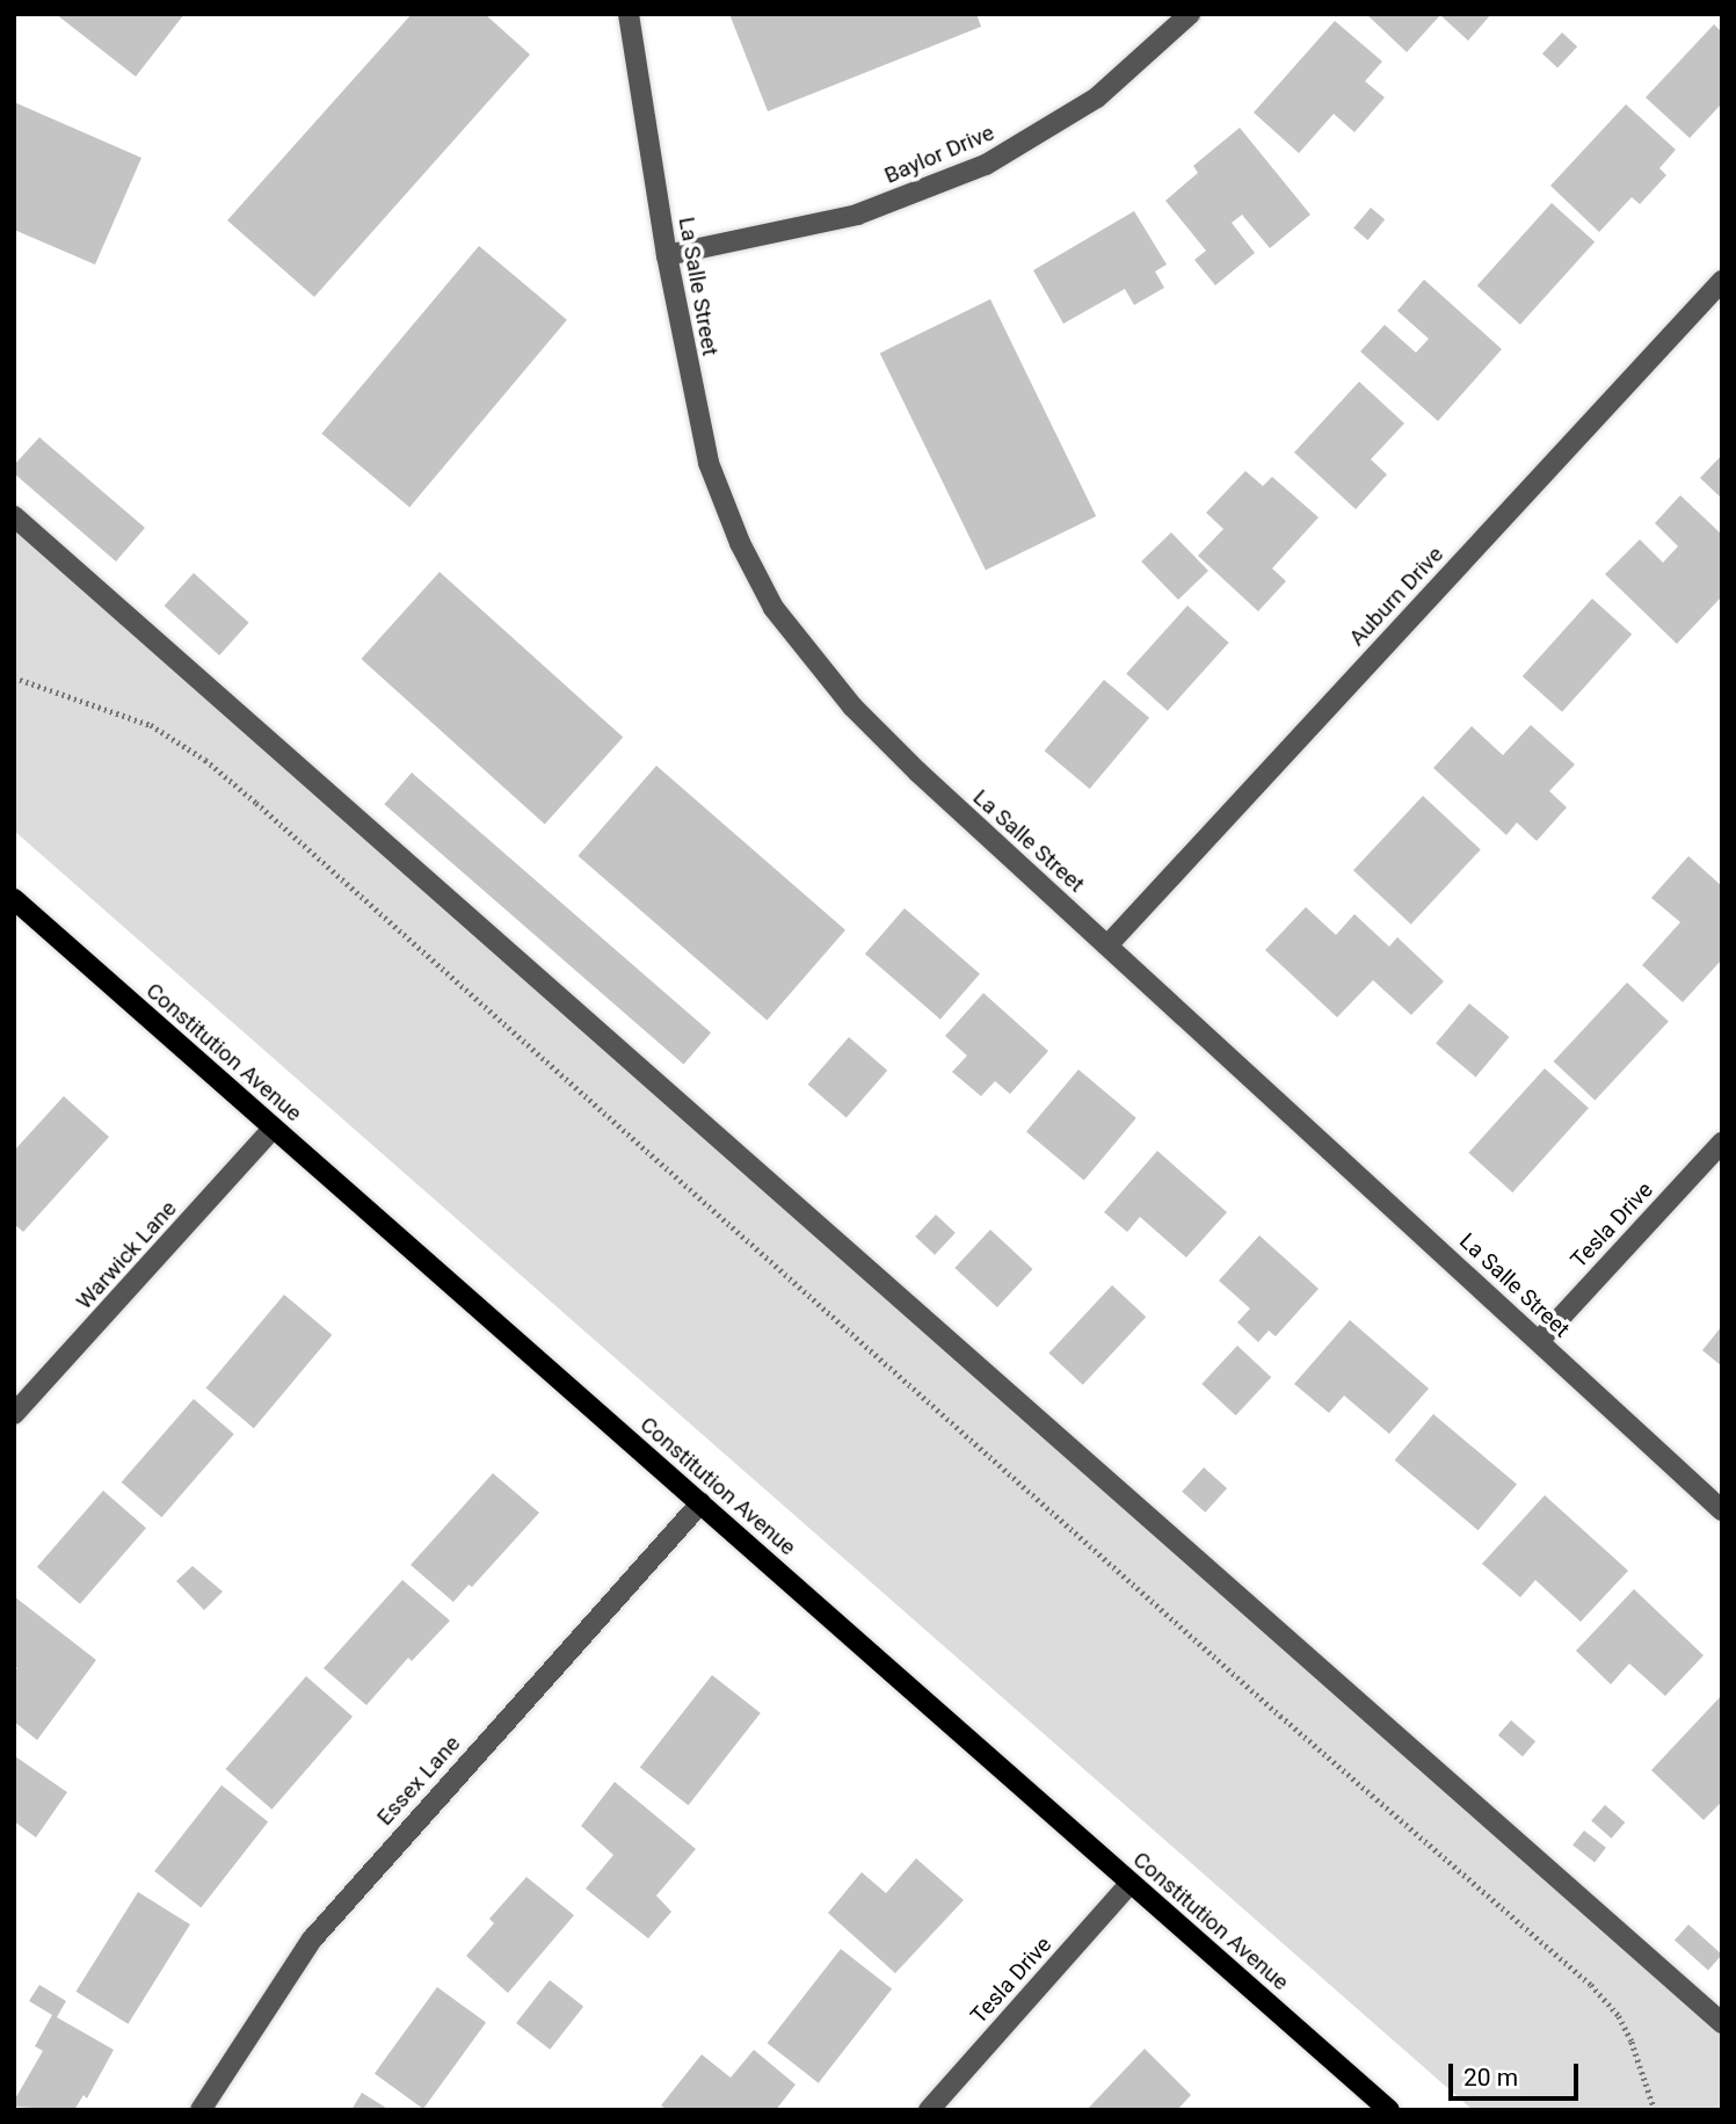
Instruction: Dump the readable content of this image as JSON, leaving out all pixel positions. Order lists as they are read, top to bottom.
{
  "streets": {
    "main road": ["Constitution Avenue"],
    "street": [
      "Baylor Drive",
      "La Salle Street",
      "Auburn Drive",
      "Tesla Drive",
      "Warwick Lane",
      "Essex Lane"
    ]
  },
  "crossings": [
    ["Baylor Drive", "La Salle Street"],
    ["La Salle Street", "Auburn Drive"],
    ["La Salle Street", "Tesla Drive"],
    ["Constitution Avenue", "Tesla Drive"],
    ["Constitution Avenue", "Warwick Lane"],
    ["Constitution Avenue", "Essex Lane"]
  ],
  "scale_bar": "20 m"
}
